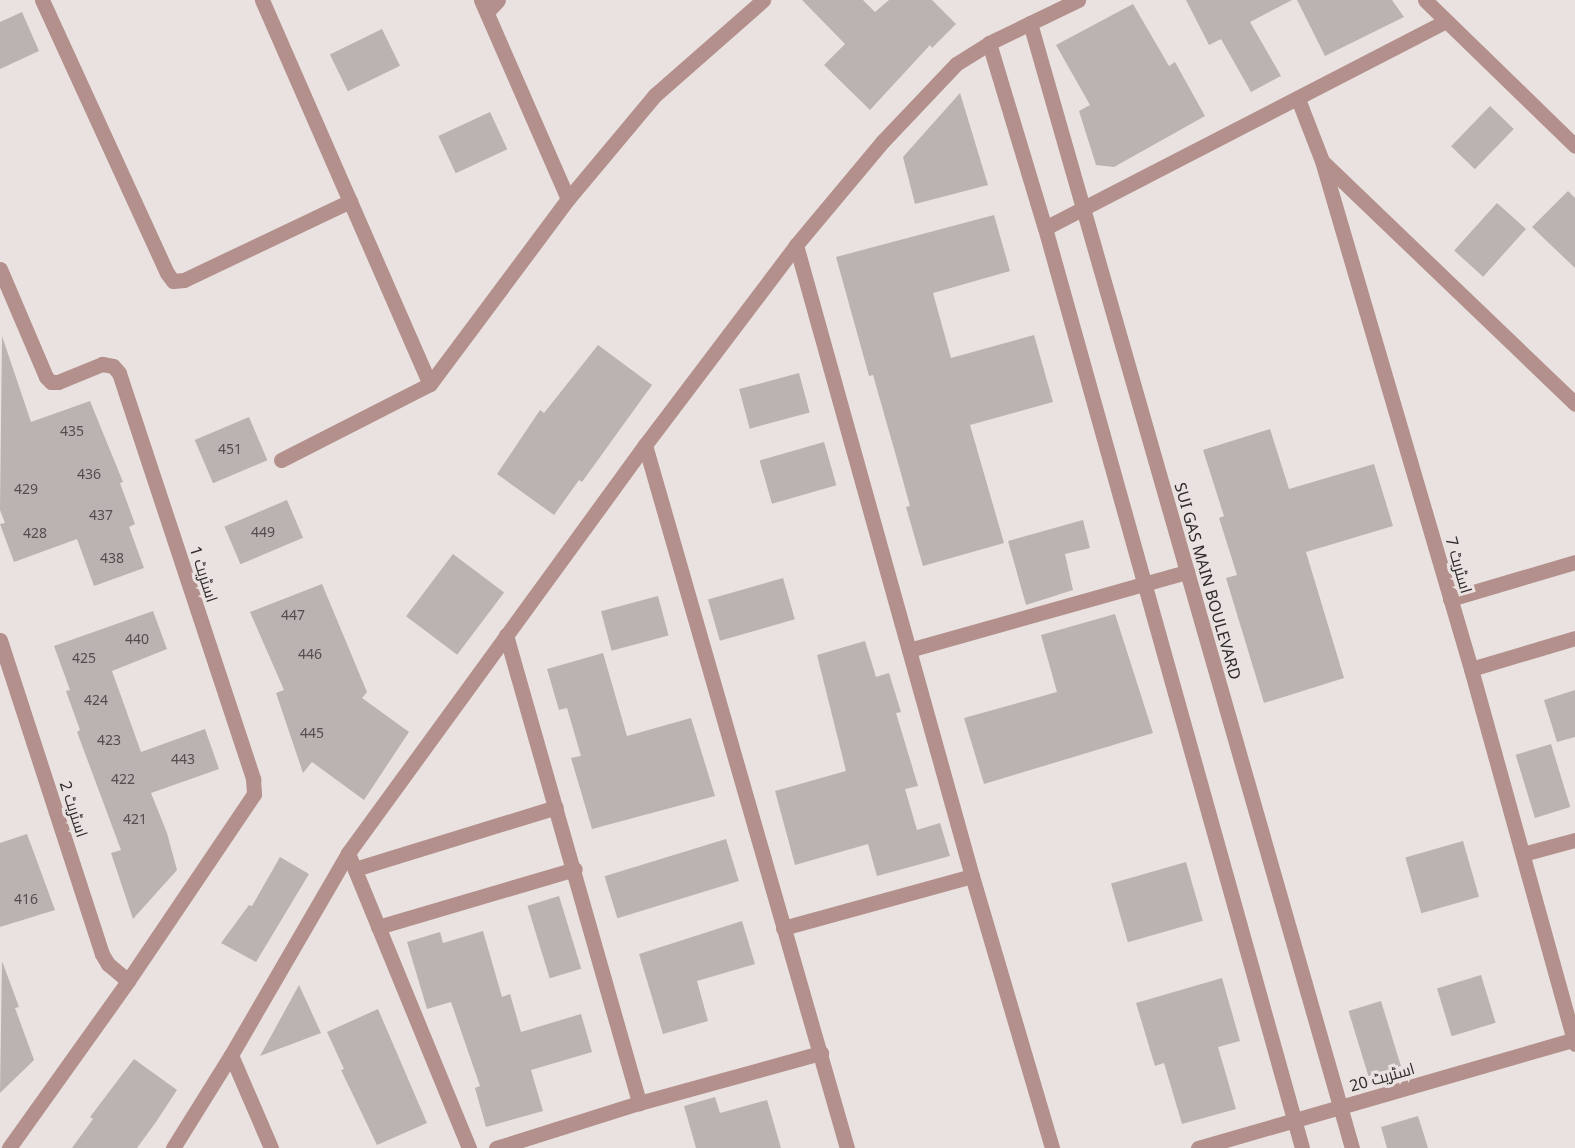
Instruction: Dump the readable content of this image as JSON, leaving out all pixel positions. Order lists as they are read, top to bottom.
{
  "streets": {
    "street": [
      "اسٹریٹ 7",
      "اسٹریٹ 1",
      "SUI GAS MAIN BOULEVARD",
      "اسٹریٹ 2",
      "اسٹریٹ 20"
    ]
  },
  "crossings": [
    ["اسٹریٹ 7", "اسٹریٹ 20"],
    ["اسٹریٹ 1", "اسٹریٹ 2"],
    ["SUI GAS MAIN BOULEVARD", "اسٹریٹ 20"]
  ],
  "house_numbers": [
    "435",
    "451",
    "436",
    "429",
    "437",
    "449",
    "428",
    "438",
    "447",
    "440",
    "446",
    "425",
    "424",
    "445",
    "423",
    "443",
    "422",
    "421",
    "416"
  ]
}
